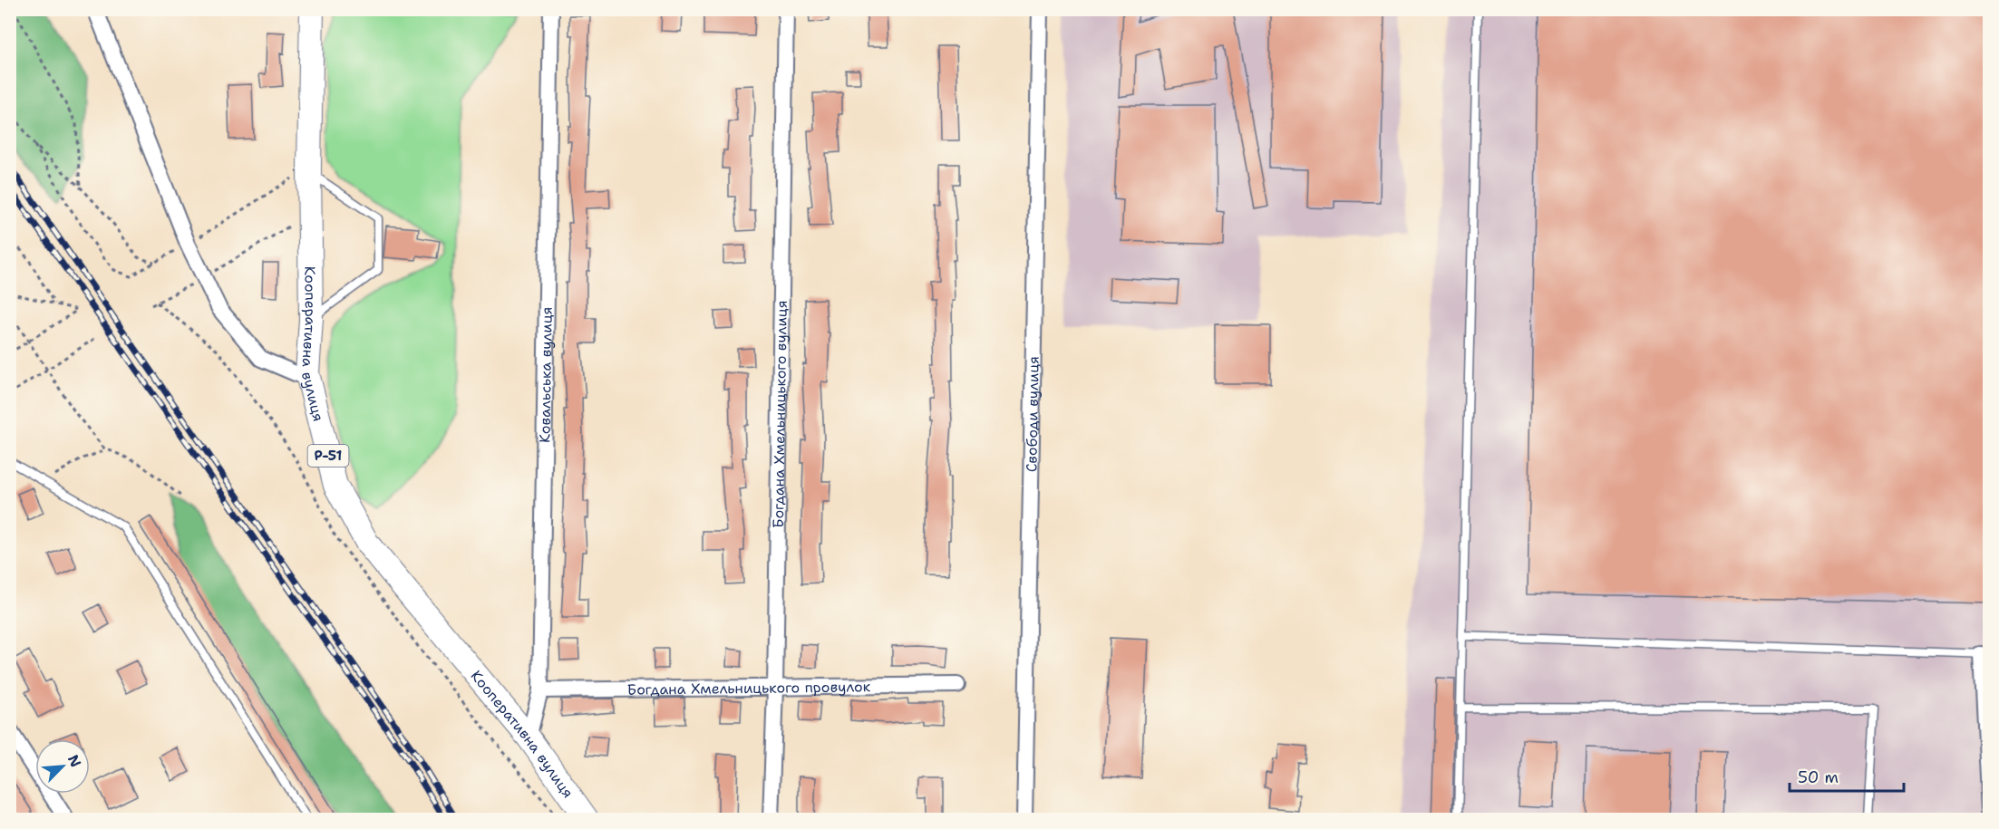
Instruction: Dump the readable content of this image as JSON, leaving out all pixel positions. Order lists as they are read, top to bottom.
{
  "streets": {
    "main road": ["Кооперативна вулиця", "Р-51"],
    "street": [
      "Ковальська вулиця",
      "Богдана Хмельницького вулиця",
      "Свободи вулиця",
      "Богдана Хмельницького провулок"
    ]
  },
  "crossings": [
    ["Кооперативна вулиця", "Ковальська вулиця"],
    ["Ковальська вулиця", "Богдана Хмельницького провулок"],
    ["Богдана Хмельницького вулиця", "Богдана Хмельницького провулок"]
  ],
  "scale_bar": "50 m",
  "north": "top right"
}
